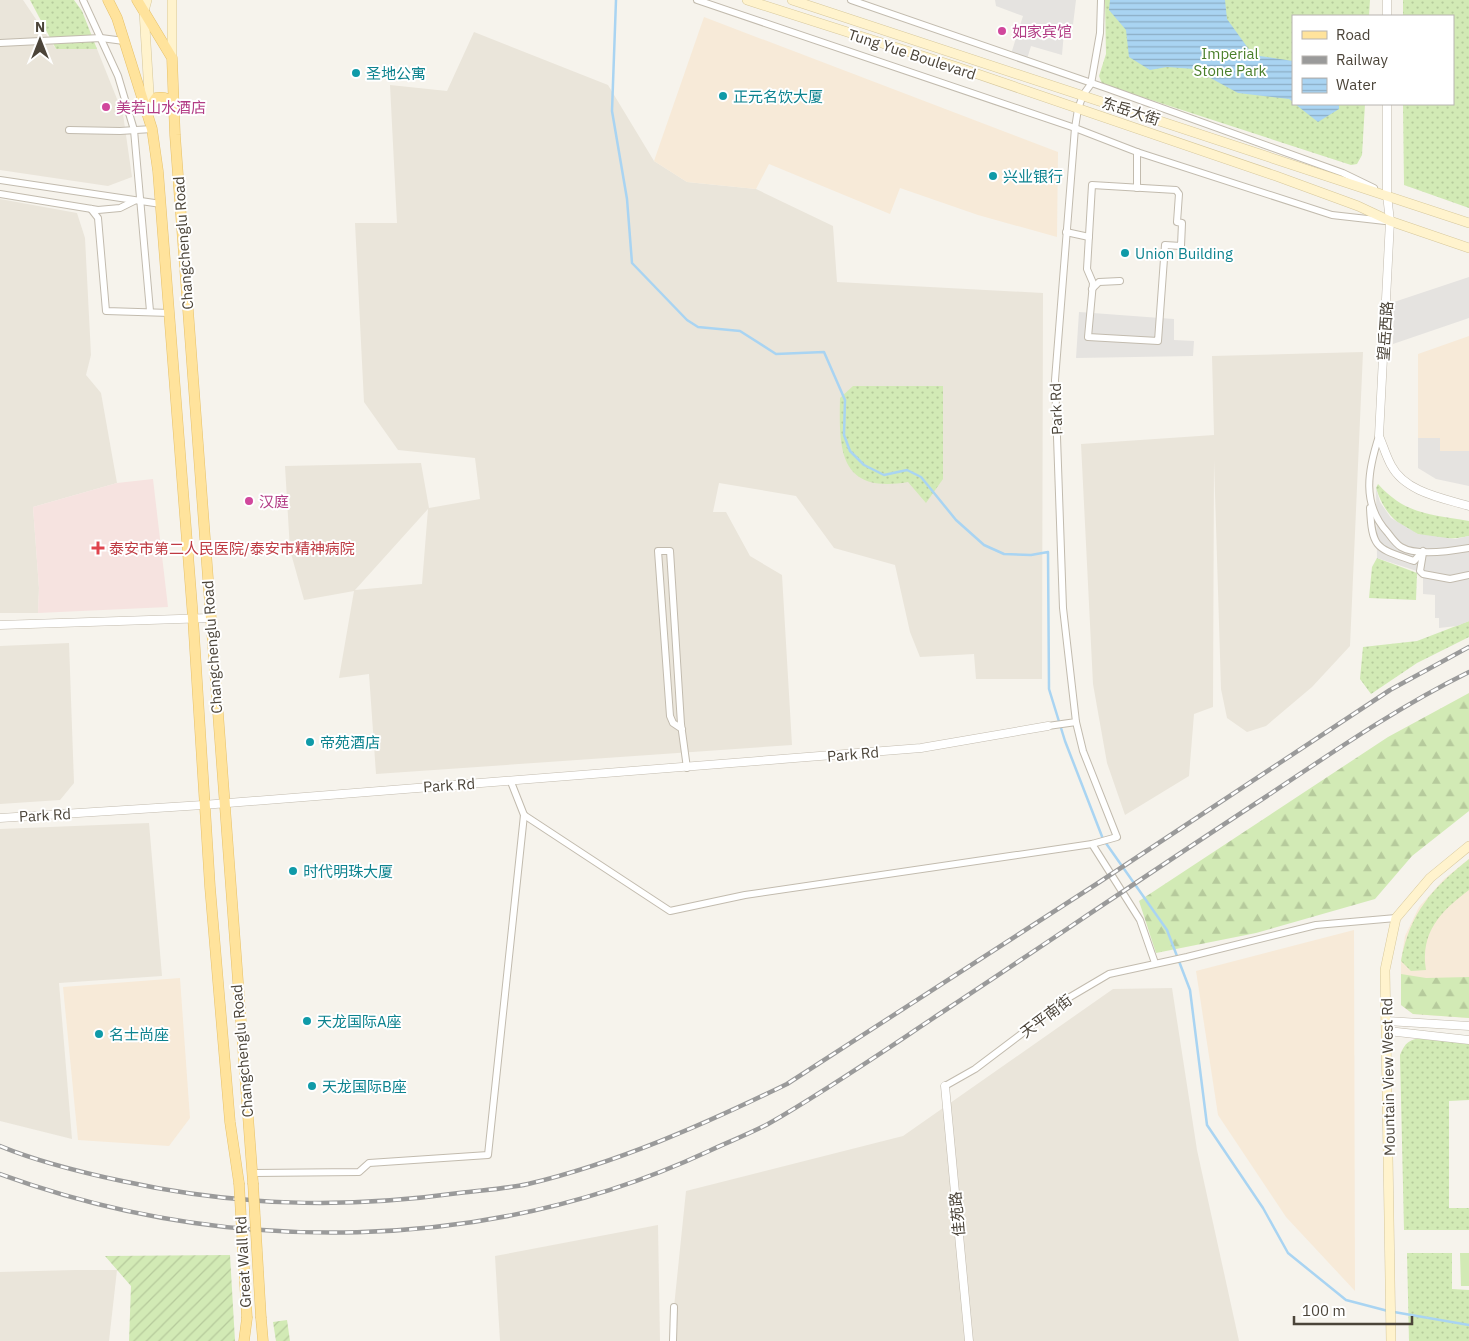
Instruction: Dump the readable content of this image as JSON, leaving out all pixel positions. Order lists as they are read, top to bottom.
{
  "streets": {
    "main road": [
      "Tung Yue Boulevard",
      "东岳大街",
      "Changchenglu Road",
      "Mountain View West Rd",
      "Great Wall Rd"
    ],
    "street": [
      "望岳西路",
      "Park Rd",
      "天平南街",
      "佳苑路"
    ]
  },
  "crossings": [
    ["Tung Yue Boulevard", "东岳大街"],
    ["Tung Yue Boulevard", "Park Rd"],
    ["东岳大街", "望岳西路"],
    ["东岳大街", "Park Rd"],
    ["Changchenglu Road", "Park Rd"],
    ["Changchenglu Road", "Great Wall Rd"],
    ["天平南街", "Mountain View West Rd"],
    ["天平南街", "佳苑路"]
  ],
  "parks": ["Imperial Stone Park"],
  "places": {
    "other": [
      "如家宾馆",
      "圣地公寓",
      "正元名饮大厦",
      "美若山水酒店",
      "兴业银行",
      "Union Building",
      "汉庭",
      "帝苑酒店",
      "时代明珠大厦",
      "天龙国际A座",
      "名士尚座",
      "天龙国际B座"
    ],
    "health": ["泰安市第二人民医院/泰安市精神病院"]
  },
  "legend": ["Road", "Railway", "Water"],
  "scale_bar": "100 m",
  "north": "top"
}
